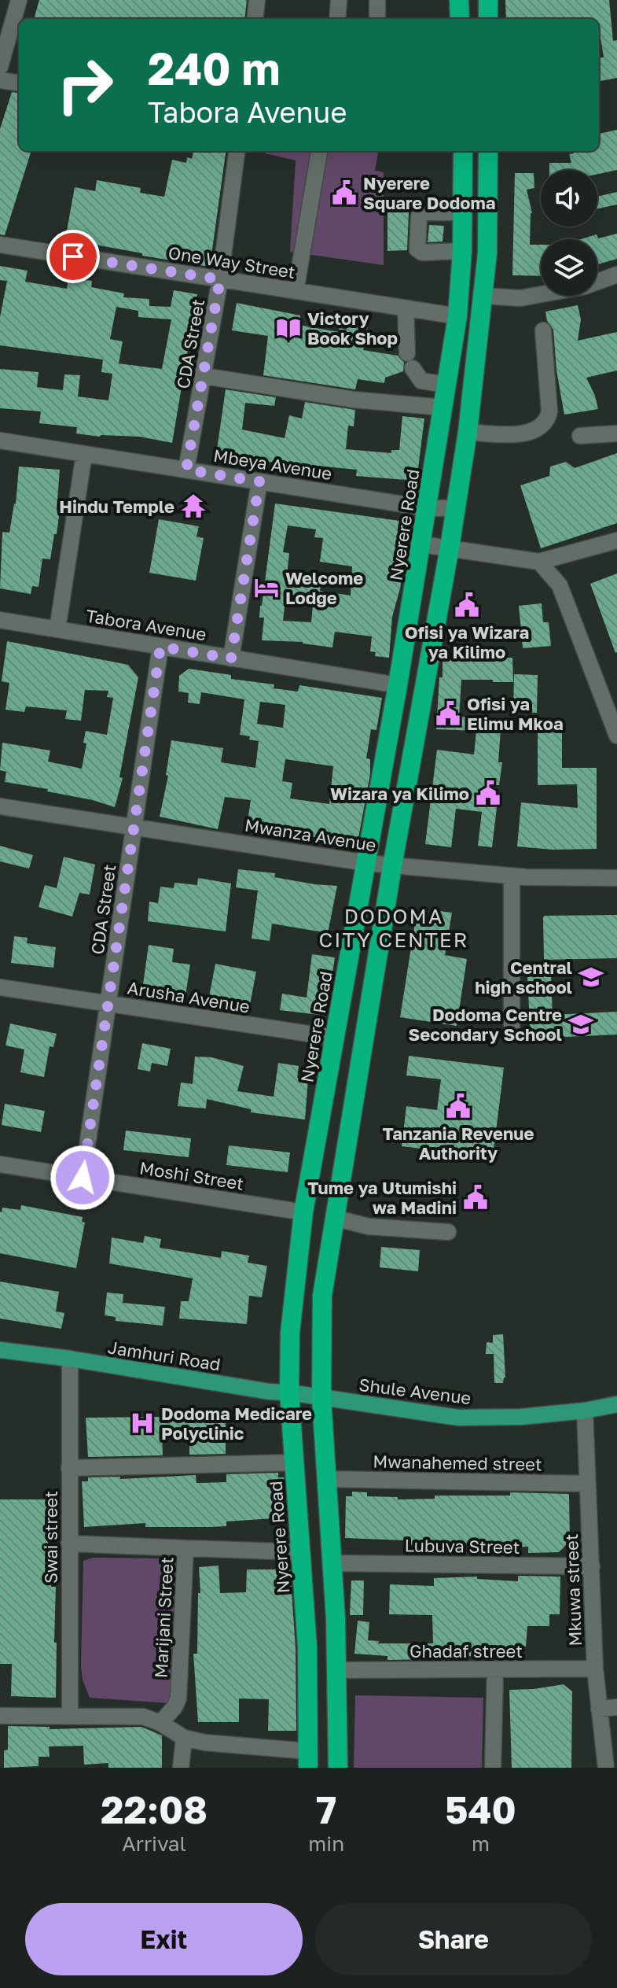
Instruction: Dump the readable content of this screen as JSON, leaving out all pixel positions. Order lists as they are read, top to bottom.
{
  "streets": {
    "highway": ["Nyerere Road"],
    "main road": ["Jamhuri Road", "Shule Avenue"],
    "street": [
      "One Way Street",
      "CDA Street",
      "Mbeya Avenue",
      "Tabora Avenue",
      "Mwanza Avenue",
      "Arusha Avenue",
      "Moshi Street",
      "Mwanahemed street",
      "Swai street",
      "Lubuva Street",
      "Mkuwa street",
      "Marijani Street",
      "Ghadaf street"
    ]
  },
  "crossings": [
    ["One Way Street", "CDA Street"],
    ["One Way Street", "Nyerere Road"],
    ["CDA Street", "Mbeya Avenue"],
    ["CDA Street", "Tabora Avenue"],
    ["CDA Street", "Mwanza Avenue"],
    ["CDA Street", "Arusha Avenue"],
    ["CDA Street", "Moshi Street"],
    ["Mbeya Avenue", "Nyerere Road"],
    ["Nyerere Road", "Tabora Avenue"],
    ["Nyerere Road", "Mwanza Avenue"],
    ["Nyerere Road", "Arusha Avenue"],
    ["Nyerere Road", "Moshi Street"],
    ["Nyerere Road", "Jamhuri Road"],
    ["Nyerere Road", "Marijani Street"],
    ["Jamhuri Road", "Shule Avenue"],
    ["Jamhuri Road", "Swai street"],
    ["Shule Avenue", "Mkuwa street"],
    ["Mwanahemed street", "Mkuwa street"],
    ["Lubuva Street", "Mkuwa street"],
    ["Mkuwa street", "Ghadaf street"]
  ],
  "districts": ["DODOMA CITY CENTER"],
  "places": {
    "public building": [
      "Nyerere Square Dodoma",
      "Ofisi ya Wizara ya Kilimo",
      "Ofisi ya Elimu Mkoa",
      "Wizara ya Kilimo",
      "Tanzania Revenue Authority",
      "Tume ya Utumishi wa Madini"
    ],
    "library": ["Victory Book Shop"],
    "temple": ["Hindu Temple"],
    "hotel": ["Welcome Lodge"],
    "school or university": ["Central high school", "Dodoma Centre Secondary School"],
    "hospital": ["Dodoma Medicare Polyclinic"]
  },
  "page": {
    "turn": ["240 m", "Tabora Avenue"],
    "eta": [
      "22:08",
      "Arrival",
      "7",
      "min",
      "540",
      "m"
    ],
    "buttons": ["Exit", "Share"]
  }
}
